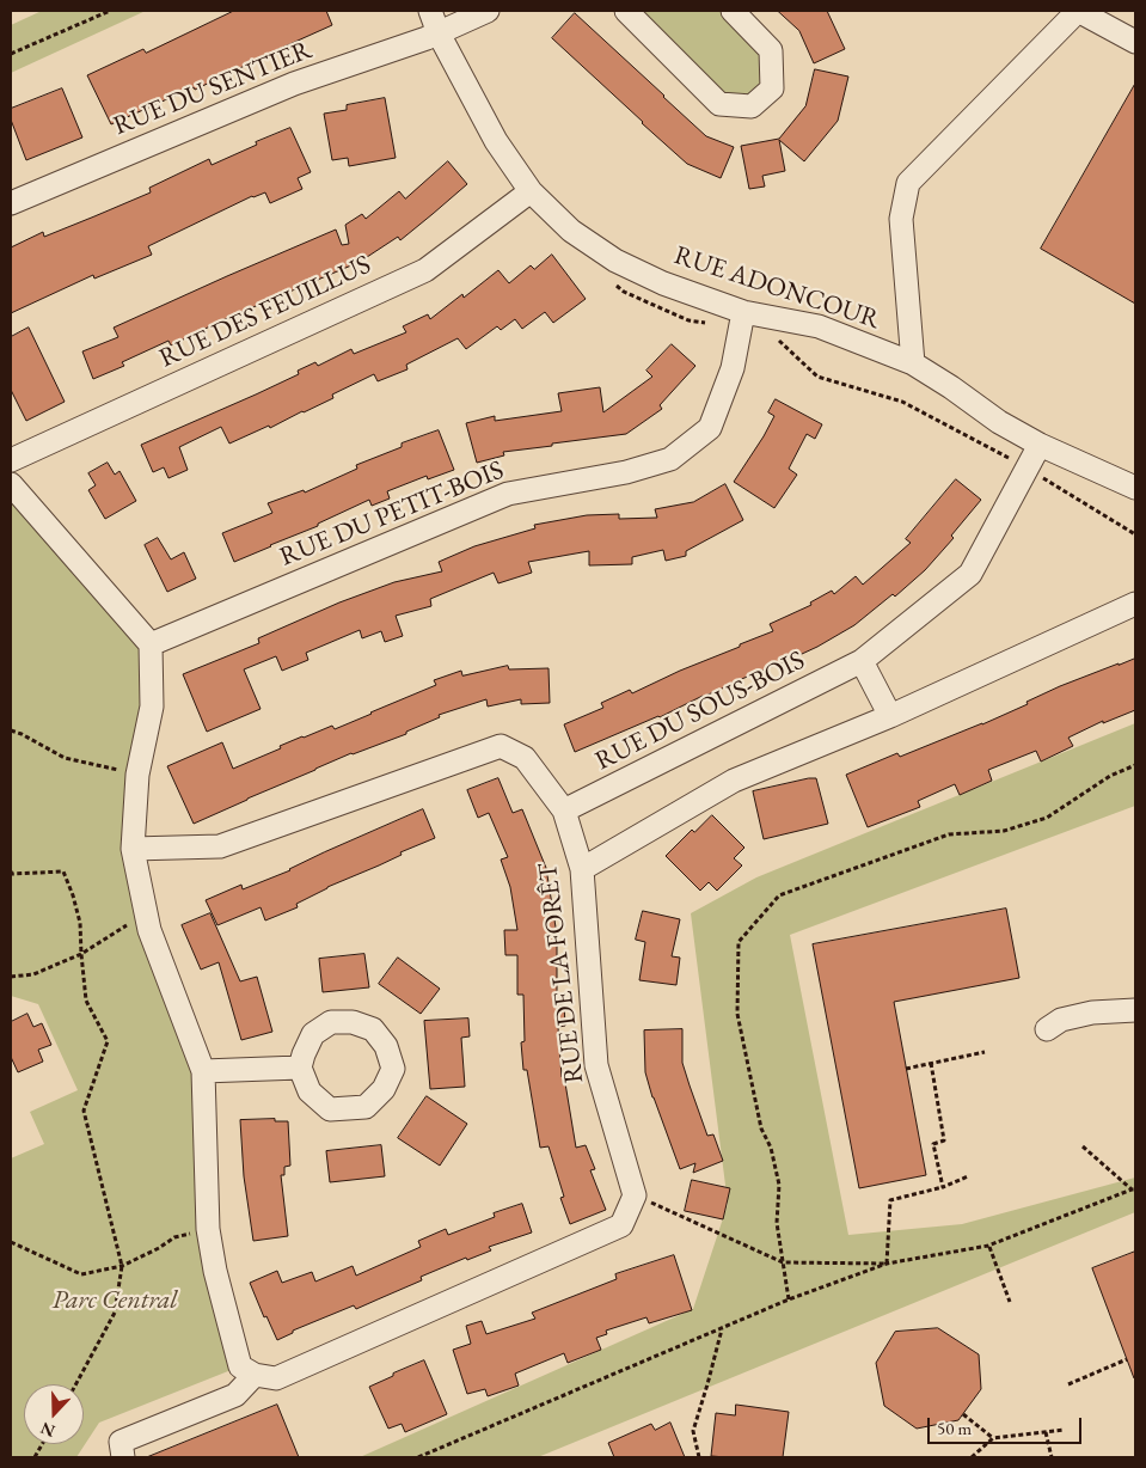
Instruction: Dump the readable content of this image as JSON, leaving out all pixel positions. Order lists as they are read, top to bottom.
{
  "streets": {
    "street": [
      "RUE DU SENTIER",
      "RUE ADONCOUR",
      "RUE DES FEUILLUS",
      "RUE DU PETIT-BOIS",
      "RUE DU SOUS-BOIS",
      "RUE DE LA FORÊT"
    ]
  },
  "crossings": [
    ["RUE DU SENTIER", "RUE ADONCOUR"],
    ["RUE ADONCOUR", "RUE DES FEUILLUS"],
    ["RUE ADONCOUR", "RUE DU PETIT-BOIS"],
    ["RUE ADONCOUR", "RUE DU SOUS-BOIS"],
    ["RUE DU SOUS-BOIS", "RUE DE LA FORÊT"]
  ],
  "parks": ["Parc Central"],
  "scale_bar": "50 m",
  "north": "bottom"
}
